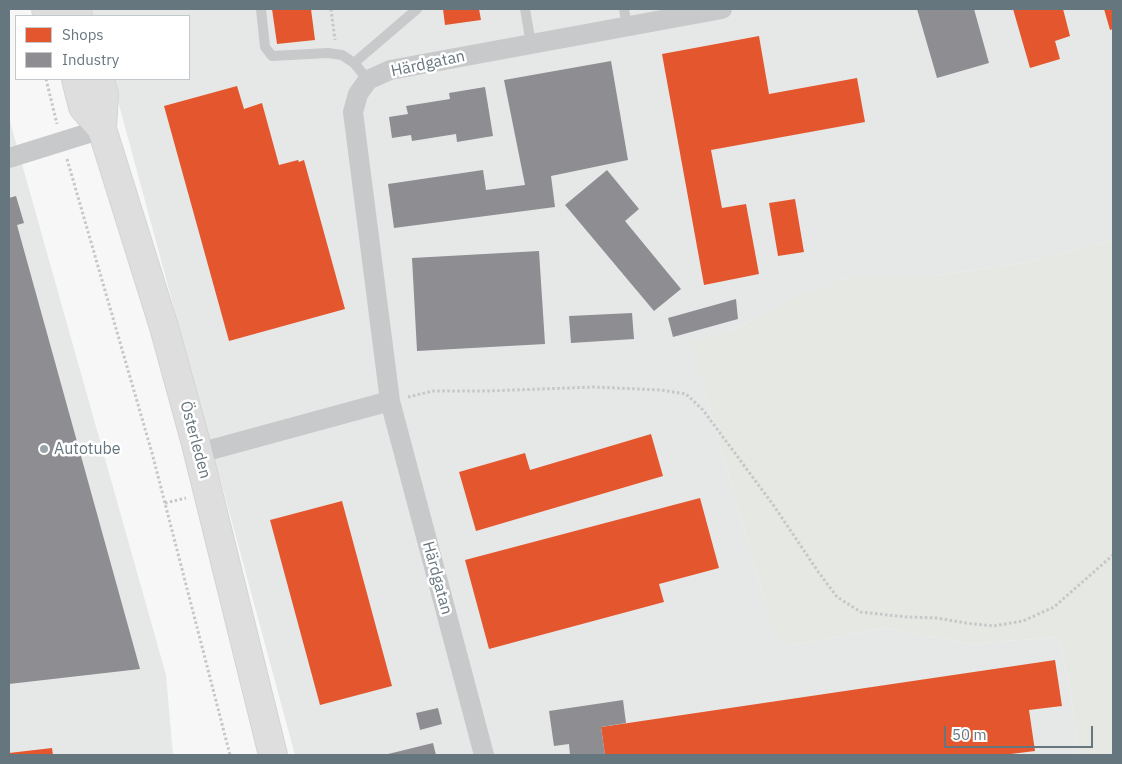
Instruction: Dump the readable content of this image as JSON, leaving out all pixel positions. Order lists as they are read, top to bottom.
{
  "streets": {
    "main road": ["Österleden"],
    "street": ["Härdgatan"]
  },
  "places": ["Autotube"],
  "legend": ["Shops", "Industry"],
  "scale_bar": "50 m"
}
